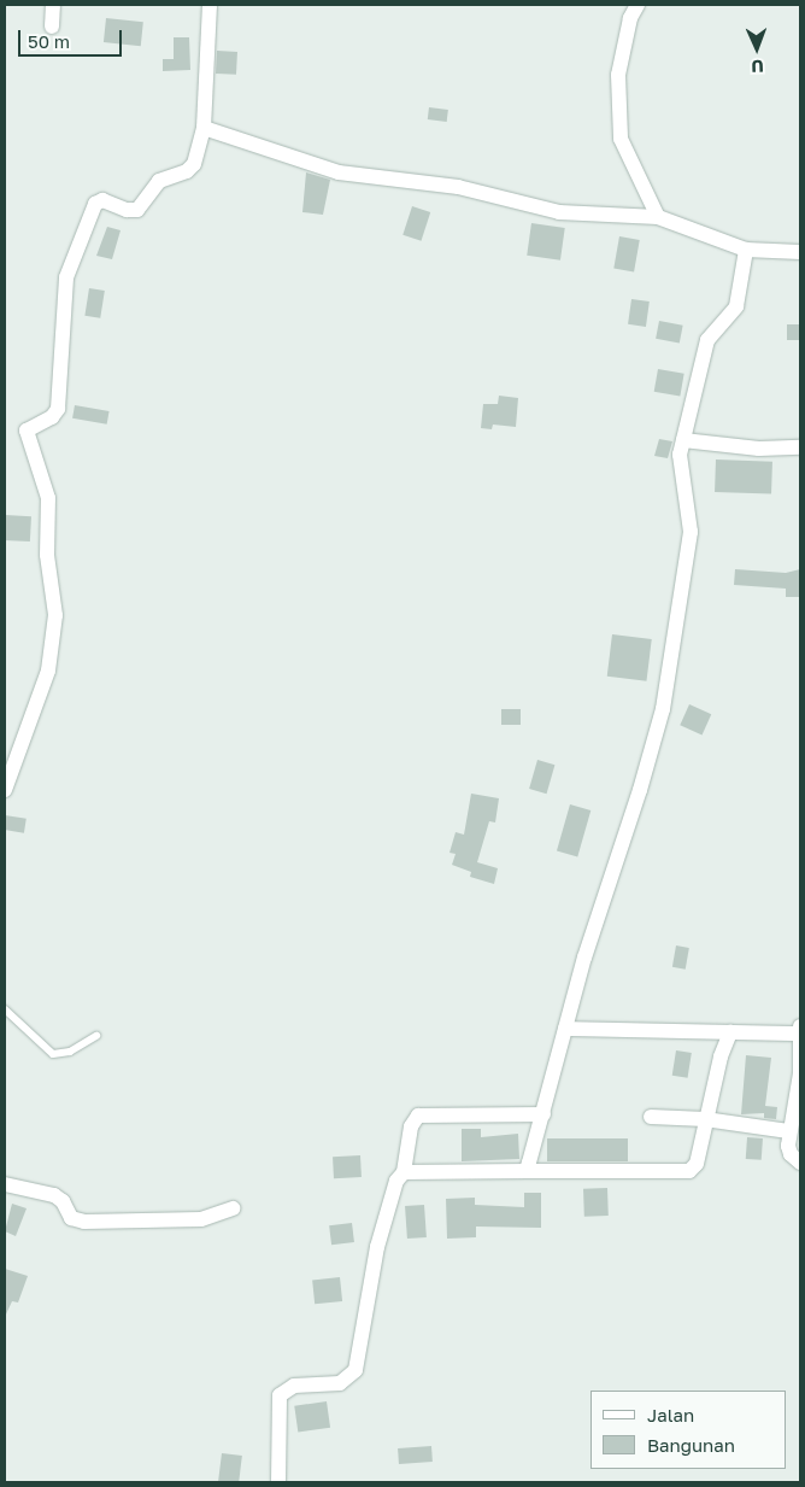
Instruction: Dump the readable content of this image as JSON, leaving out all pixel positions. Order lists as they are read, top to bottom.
{
  "legend": ["Jalan", "Bangunan"],
  "scale_bar": "50 m",
  "north": "bottom"
}
